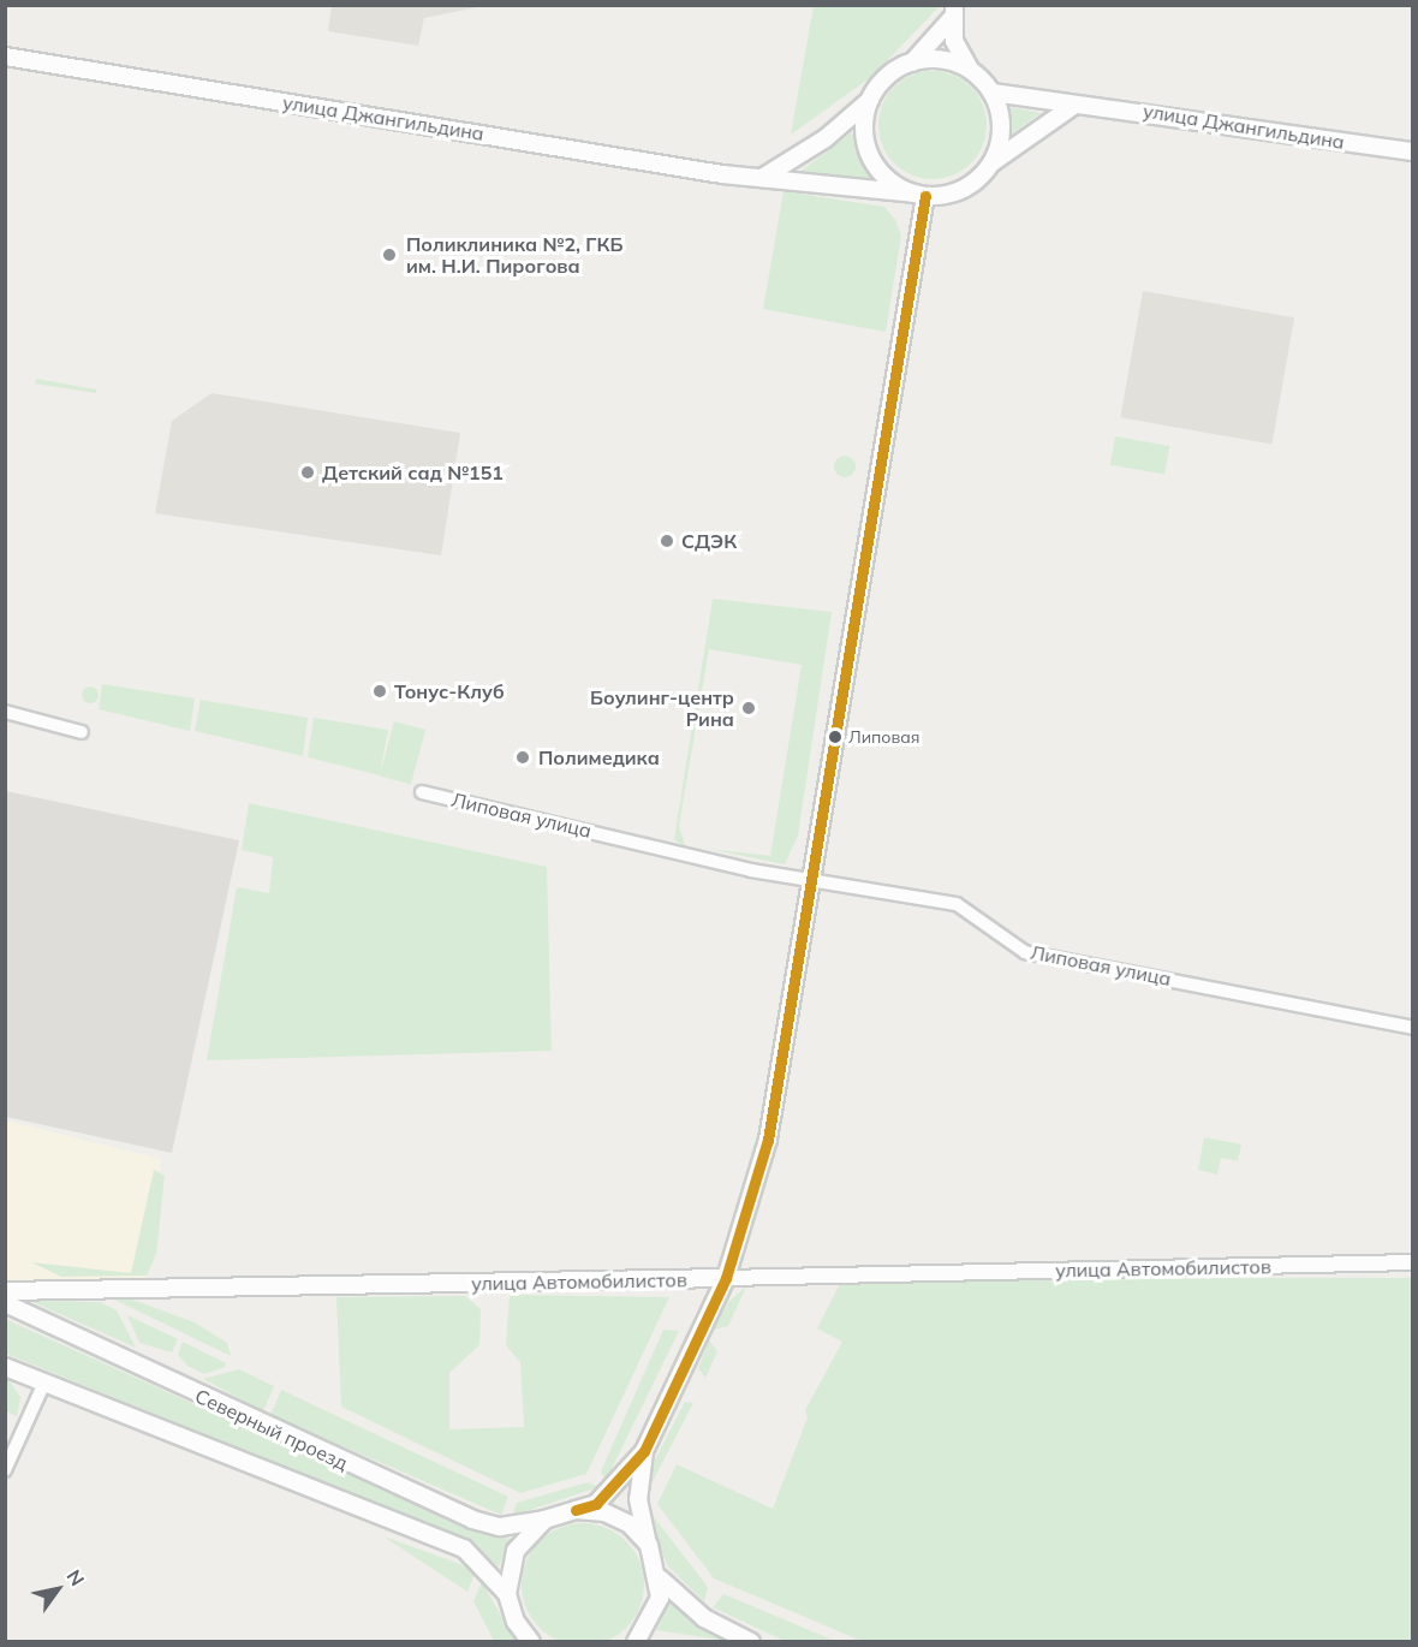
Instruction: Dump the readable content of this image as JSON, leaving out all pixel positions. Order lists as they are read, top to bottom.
{
  "streets": {
    "main road": ["улица Джангильдина", "улица Автомобилистов", "Северный проезд"],
    "street": ["Липовая улица"]
  },
  "places": [
    "Поликлиника №2, ГКБ им. Н.И. Пирогова",
    "Детский сад №151",
    "СДЭК",
    "Тонус-Клуб",
    "Боулинг-центр Рина",
    "Липовая",
    "Полимедика"
  ],
  "north": "top right"
}
